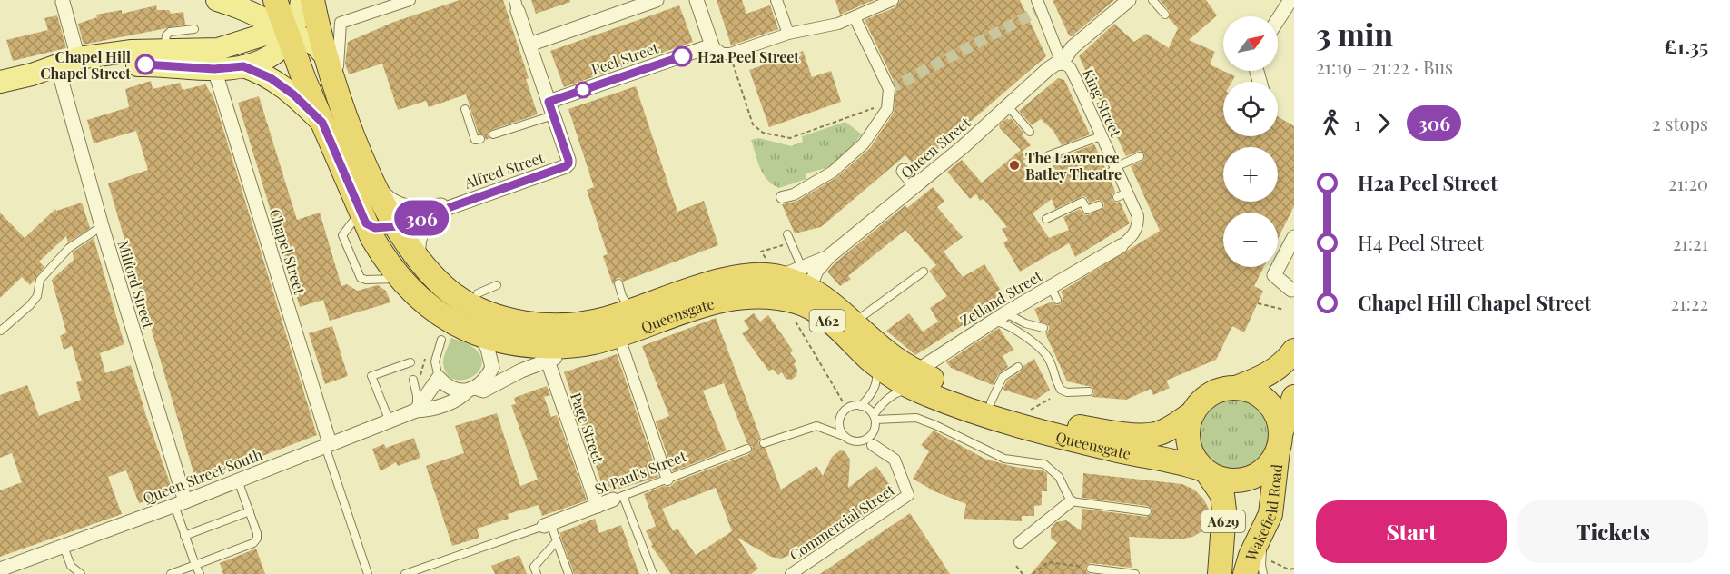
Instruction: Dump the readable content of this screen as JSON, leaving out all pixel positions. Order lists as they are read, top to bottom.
{
  "streets": {
    "highway": [
      "Queensgate",
      "A62",
      "Wakefield Road",
      "A629"
    ],
    "street": [
      "Peel Street",
      "King Street",
      "Queen Street",
      "Alfred Street",
      "Chapel Street",
      "Milford Street",
      "Zetland Street",
      "Page Street",
      "St Paul's Street",
      "Queen Street South",
      "Commercial Street"
    ]
  },
  "crossings": [
    ["Peel Street", "Alfred Street"],
    ["King Street", "Queen Street"],
    ["King Street", "Zetland Street"],
    ["Queen Street", "Queensgate"],
    ["Alfred Street", "Queensgate"],
    ["Chapel Street", "Queen Street South"],
    ["Milford Street", "Queen Street South"],
    ["Zetland Street", "Queensgate"],
    ["Queensgate", "A62"],
    ["Queensgate", "Queen Street South"],
    ["Queensgate", "Wakefield Road"],
    ["Page Street", "St Paul's Street"],
    ["Page Street", "Queen Street South"]
  ],
  "places": ["H2a Peel Street", "Chapel Hill Chapel Street", "The Lawrence Batley Theatre"],
  "lines": ["bus line 306"],
  "north": "top right",
  "page": {
    "on_map": "306",
    "heading": ["3 min", "21:19 – 21:22 · Bus", "£1.35"],
    "map_buttons": ["+", "−"],
    "legs": ["1", "306", "2 stops"],
    "list": [
      {
        "name": "H2a Peel Street",
        "value": "21:20"
      },
      {
        "name": "H4 Peel Street",
        "value": "21:21"
      },
      {
        "name": "Chapel Hill Chapel Street",
        "value": "21:22"
      }
    ],
    "buttons": ["Start", "Tickets"]
  }
}
